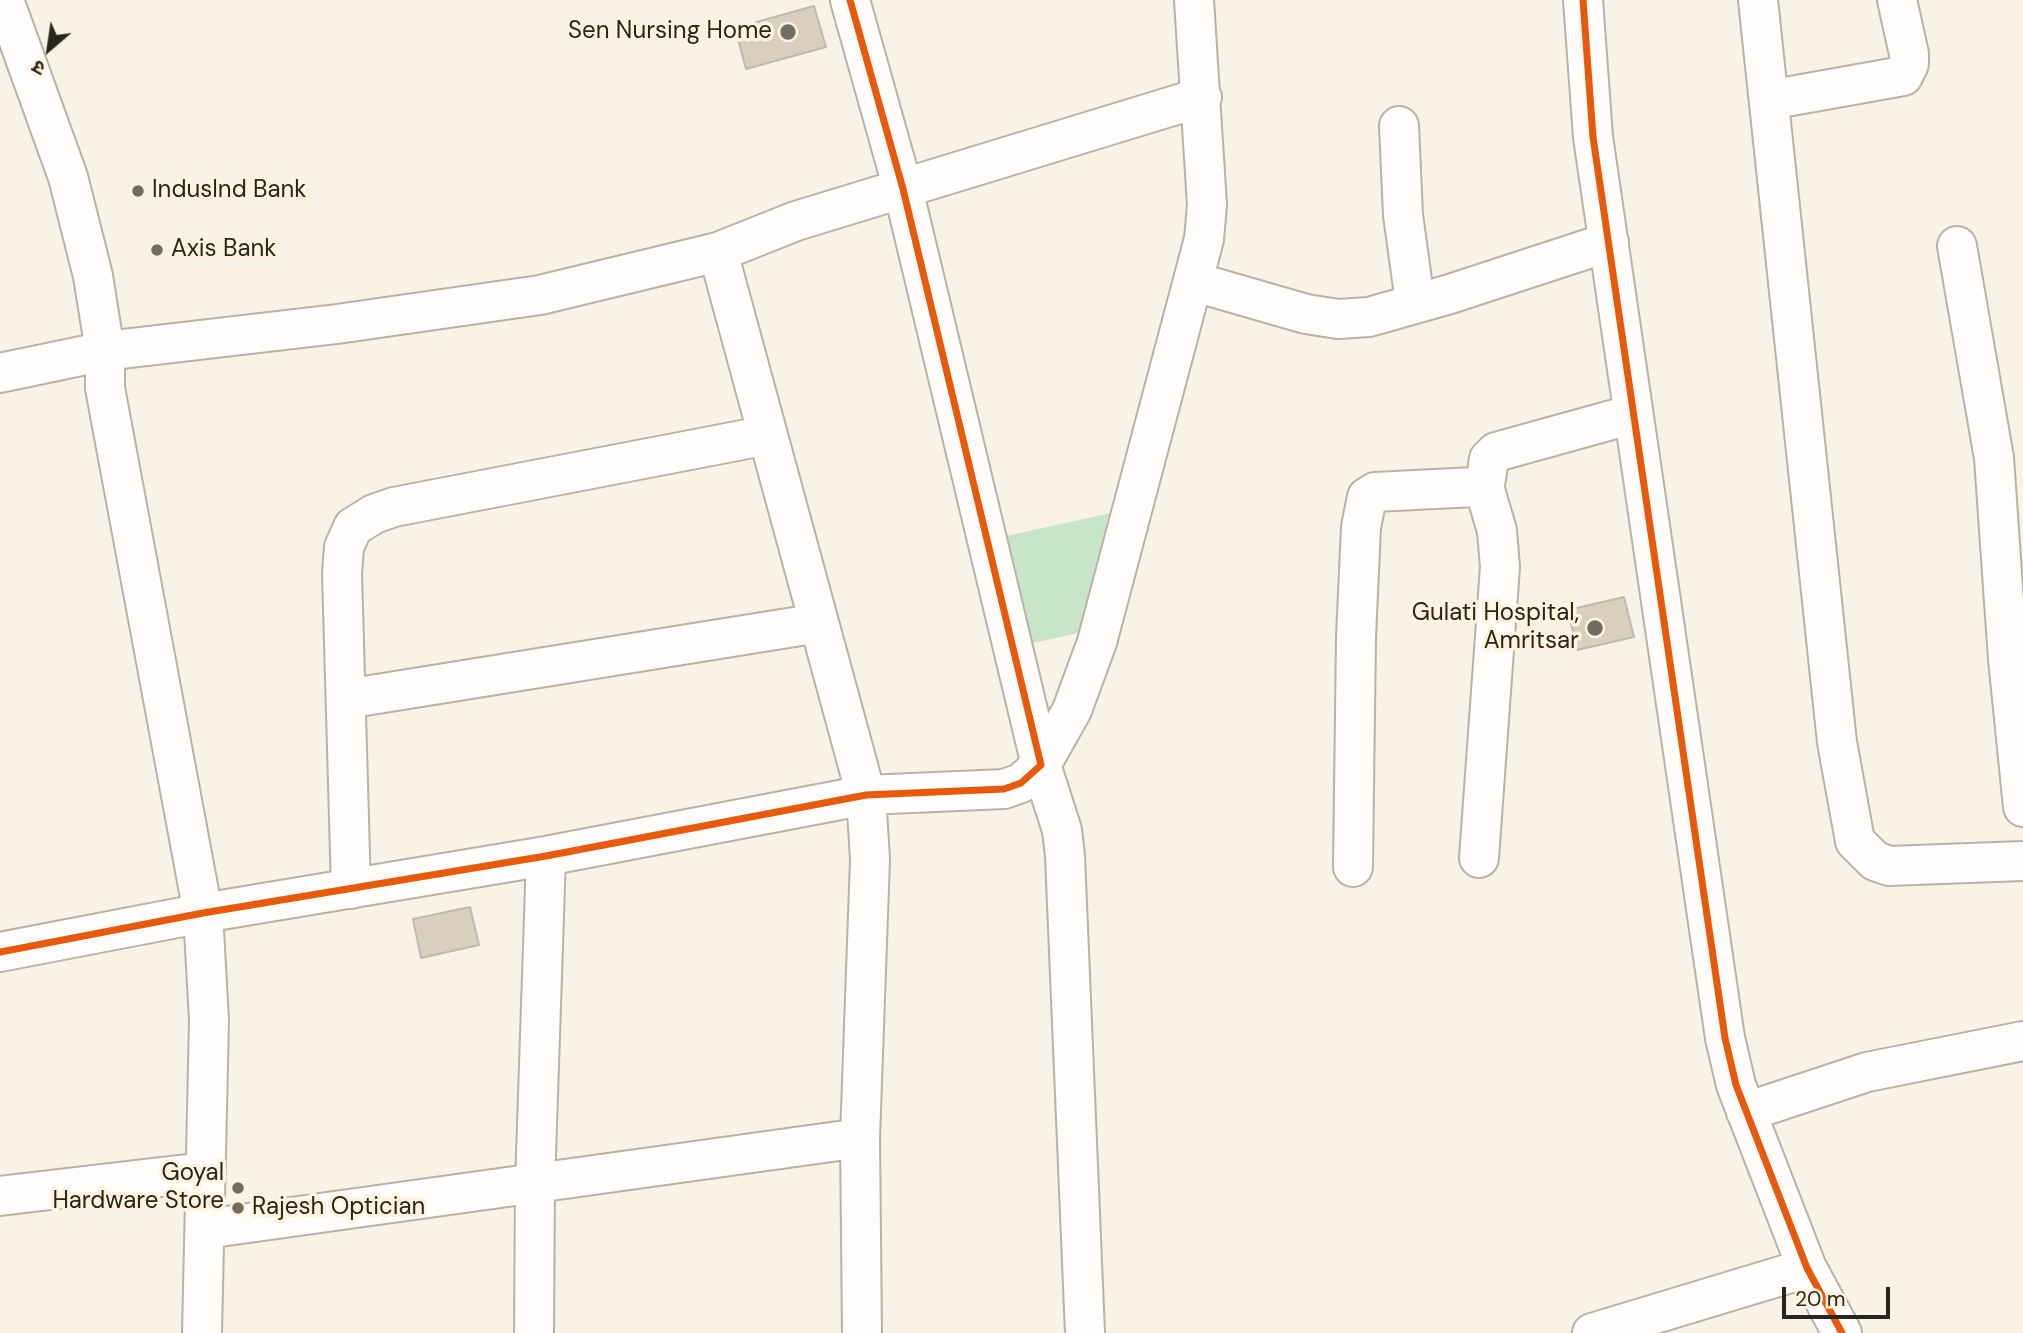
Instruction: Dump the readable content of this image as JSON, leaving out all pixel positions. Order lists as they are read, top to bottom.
{
  "places": [
    "Sen Nursing Home",
    "IndusInd Bank",
    "Axis Bank",
    "Gulati Hospital, Amritsar",
    "Goyal Hardware Store",
    "Rajesh Optician"
  ],
  "scale_bar": "20 m",
  "north": "bottom left"
}
